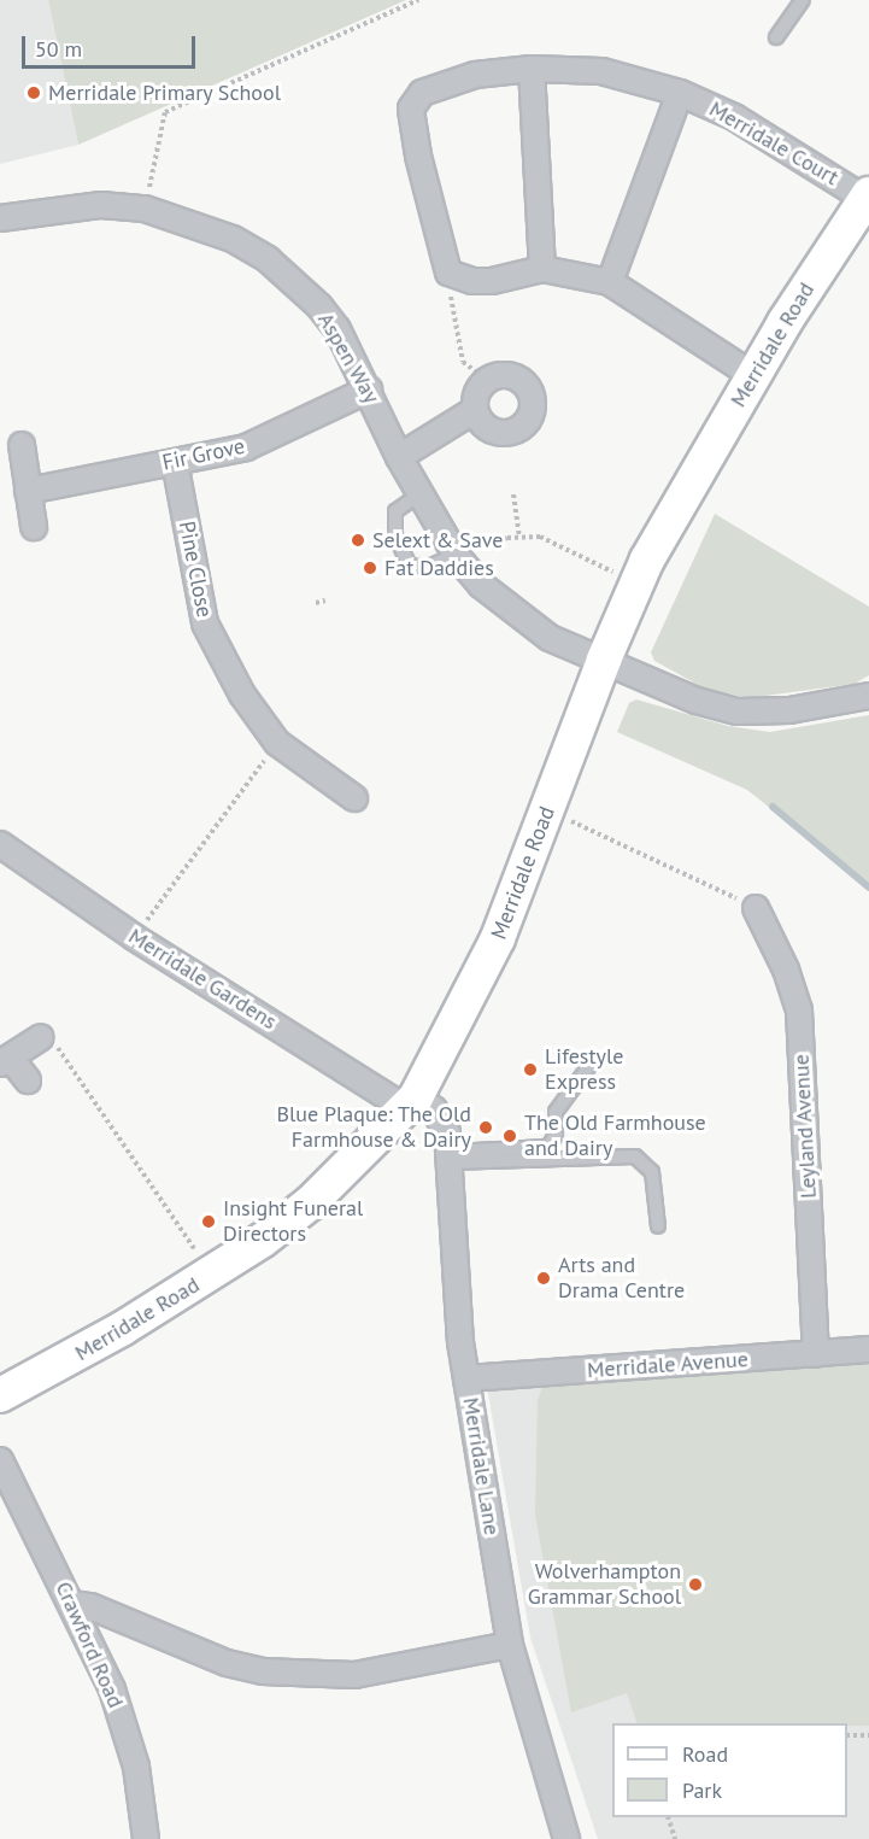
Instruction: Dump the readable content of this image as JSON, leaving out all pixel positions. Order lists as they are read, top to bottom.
{
  "streets": {
    "street": [
      "Merridale Court",
      "Merridale Road",
      "Aspen Way",
      "Fir Grove",
      "Pine Close",
      "Merridale Gardens",
      "Leyland Avenue",
      "Merridale Avenue",
      "Merridale Lane",
      "Crawford Road"
    ]
  },
  "crossings": [
    ["Merridale Court", "Merridale Road"],
    ["Merridale Road", "Aspen Way"],
    ["Merridale Road", "Merridale Gardens"],
    ["Merridale Road", "Merridale Lane"],
    ["Aspen Way", "Fir Grove"],
    ["Fir Grove", "Pine Close"],
    ["Merridale Gardens", "Merridale Lane"],
    ["Leyland Avenue", "Merridale Avenue"],
    ["Merridale Avenue", "Merridale Lane"]
  ],
  "places": [
    "Merridale Primary School",
    "Selext & Save",
    "Fat Daddies",
    "Lifestyle Express",
    "Blue Plaque: The Old Farmhouse & Dairy",
    "The Old Farmhouse and Dairy",
    "Insight Funeral Directors",
    "Arts and Drama Centre",
    "Wolverhampton Grammar School"
  ],
  "legend": ["Road", "Park"],
  "scale_bar": "50 m"
}
